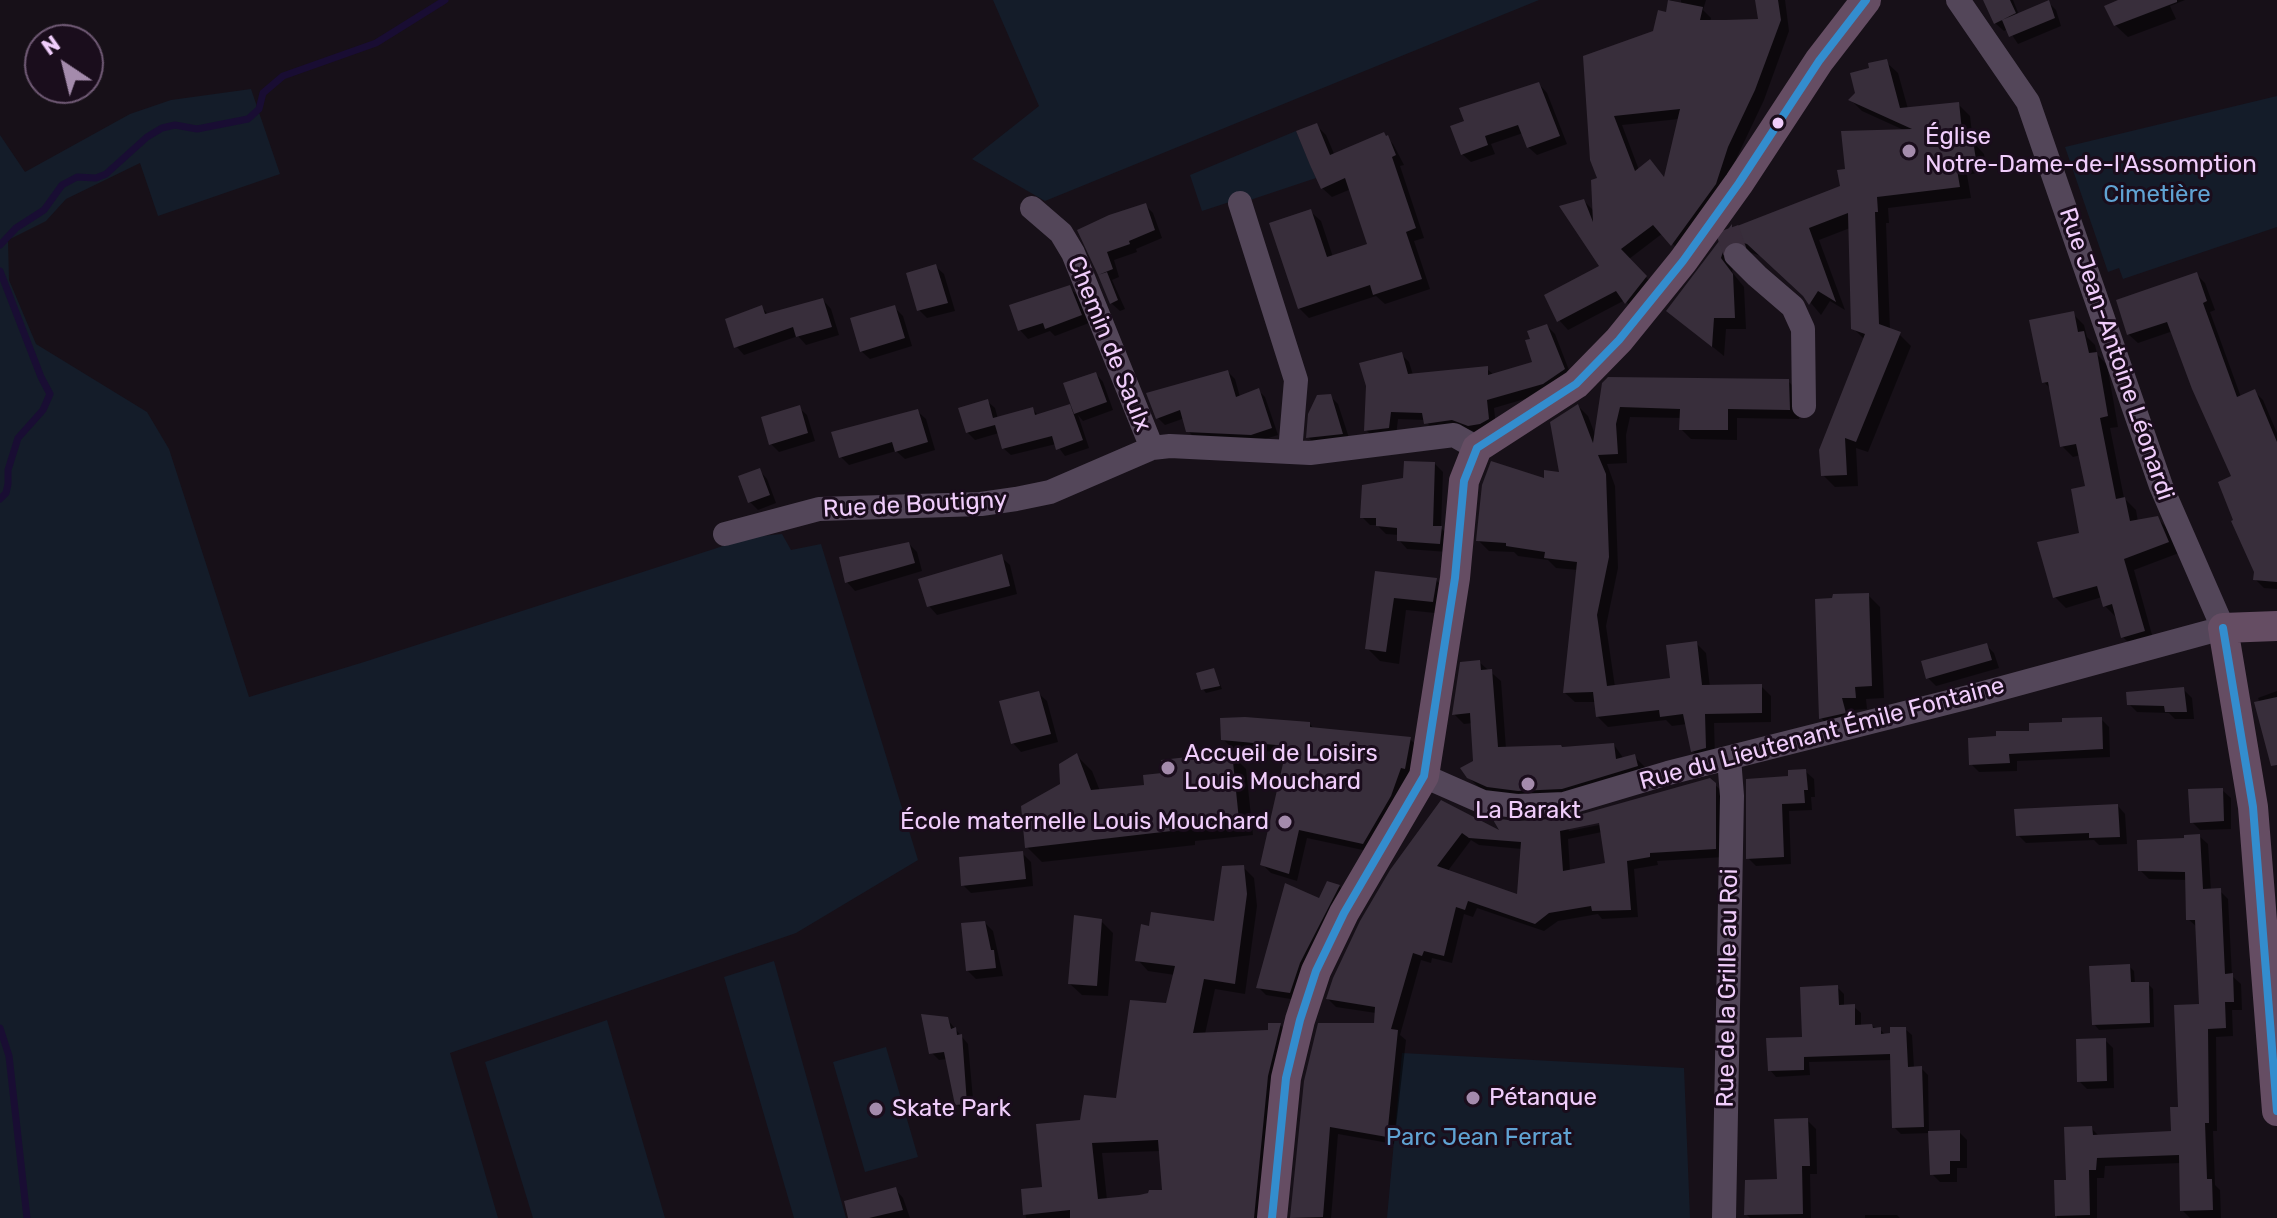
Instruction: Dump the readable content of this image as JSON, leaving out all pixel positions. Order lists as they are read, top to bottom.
{
  "streets": {
    "street": [
      "Chemin de Saulx",
      "Rue Jean-Antoine Léonardi",
      "Rue de Boutigny",
      "Rue du Lieutenant Émile Fontaine",
      "Rue de la Grille au Roi"
    ]
  },
  "crossings": [
    ["Chemin de Saulx", "Rue de Boutigny"],
    ["Rue Jean-Antoine Léonardi", "Rue du Lieutenant Émile Fontaine"],
    ["Rue du Lieutenant Émile Fontaine", "Rue de la Grille au Roi"]
  ],
  "parks": ["Cimetière", "Parc Jean Ferrat"],
  "places": [
    "Église Notre-Dame-de-l'Assomption",
    "Accueil de Loisirs Louis Mouchard",
    "La Barakt",
    "École maternelle Louis Mouchard",
    "Pétanque",
    "Skate Park"
  ],
  "north": "top left"
}
